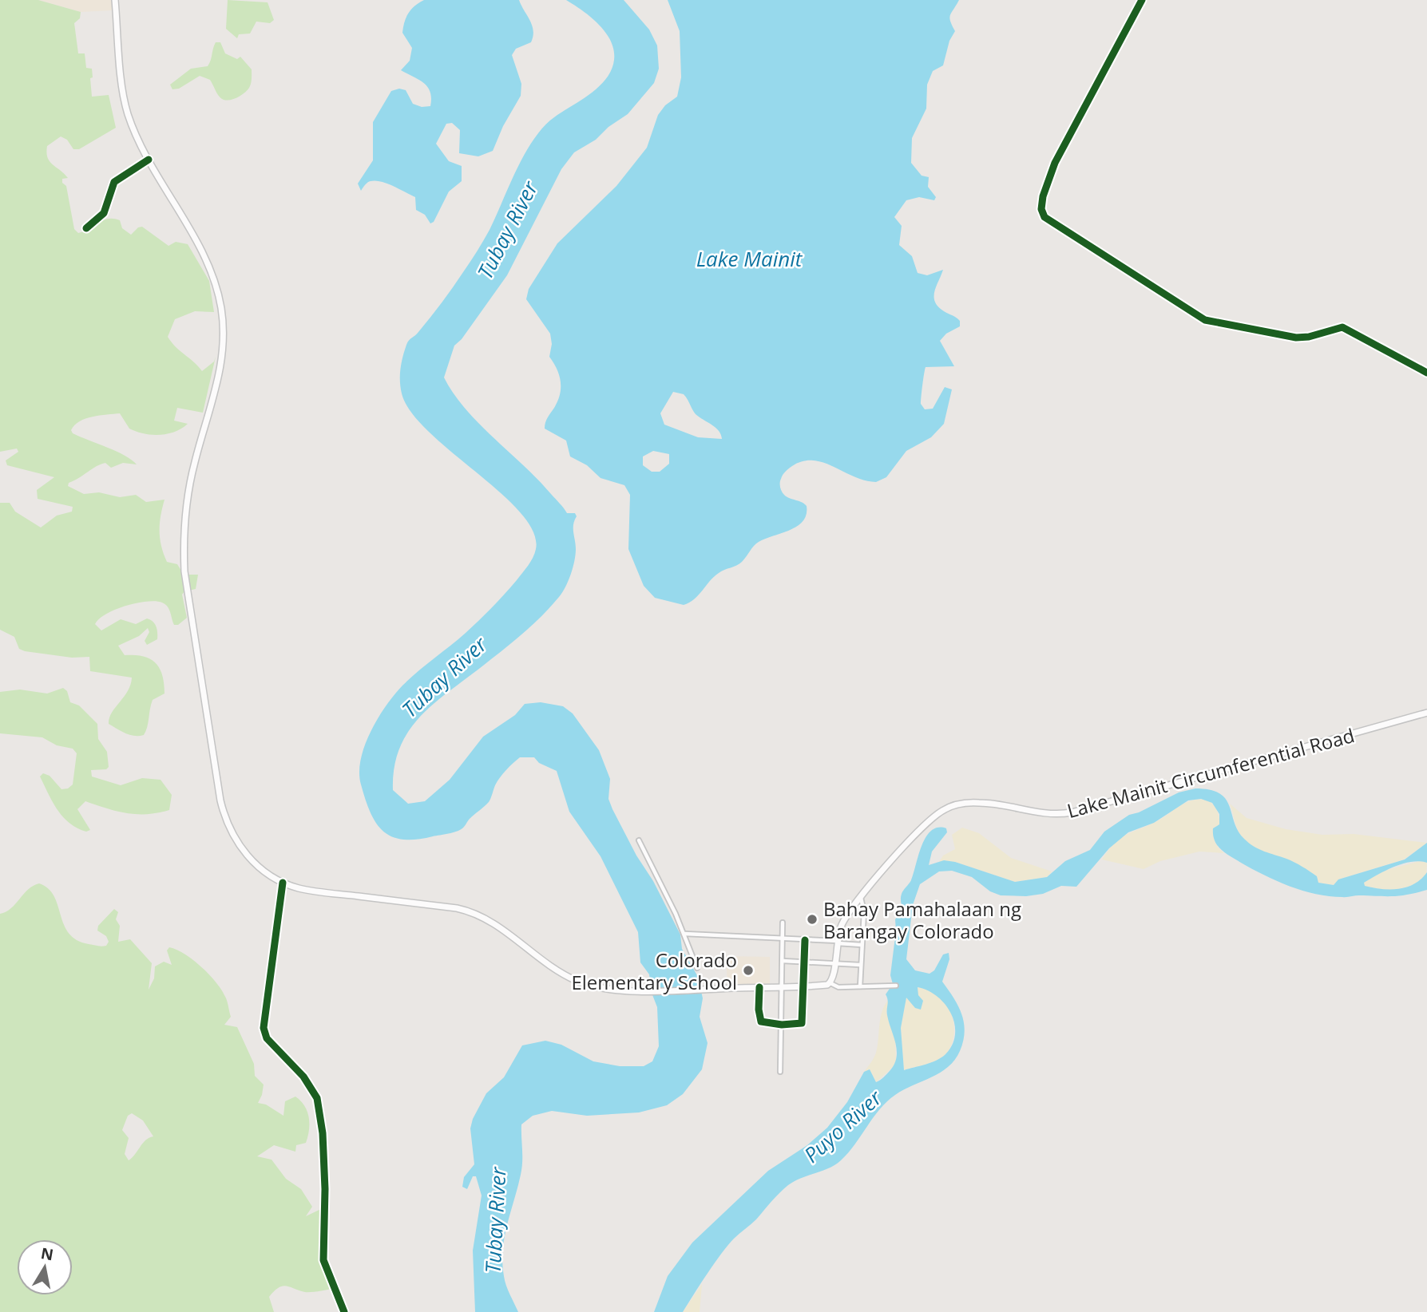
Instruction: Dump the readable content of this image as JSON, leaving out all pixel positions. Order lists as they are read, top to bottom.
{
  "streets": {
    "main road": ["Lake Mainit Circumferential Road"]
  },
  "water": ["Tubay River", "Lake Mainit", "Puyo River"],
  "places": ["Bahay Pamahalaan ng Barangay Colorado", "Colorado Elementary School"],
  "north": "top"
}
